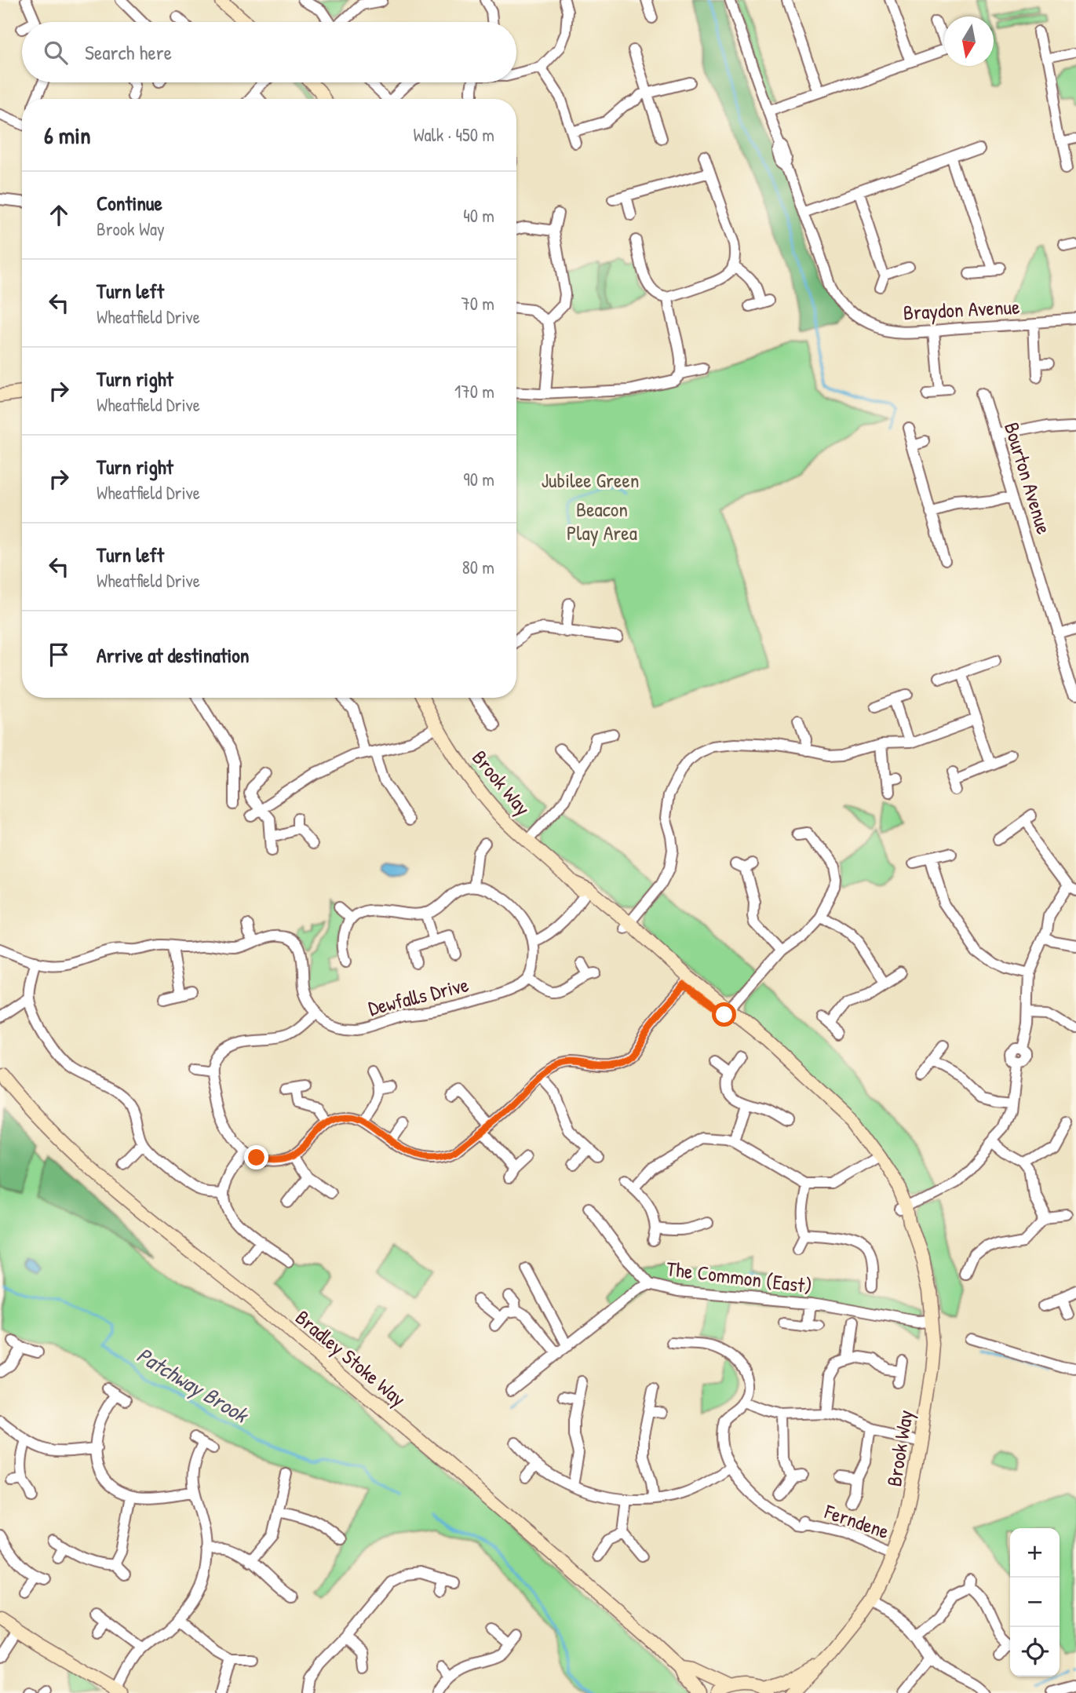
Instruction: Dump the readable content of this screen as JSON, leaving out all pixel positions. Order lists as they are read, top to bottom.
{
  "streets": {
    "street": [
      "Braydon Avenue",
      "Bourton Avenue",
      "Brook Way",
      "Dewfalls Drive",
      "The Common (East)",
      "Bradley Stoke Way",
      "Ferndene"
    ]
  },
  "crossings": [
    ["Brook Way", "The Common (East)"],
    ["Brook Way", "Ferndene"]
  ],
  "water": ["Patchway Brook"],
  "parks": ["Jubilee Green", "Beacon Play Area"],
  "north": "bottom",
  "page": {
    "search": "Search here",
    "heading": ["6 min", "Walk · 450 m"],
    "list": [
      ["Continue", "Brook Way", "40 m"],
      ["Turn left", "Wheatfield Drive", "70 m"],
      ["Turn right", "Wheatfield Drive", "170 m"],
      ["Turn right", "Wheatfield Drive", "90 m"],
      ["Turn left", "Wheatfield Drive", "80 m"],
      "Arrive at destination"
    ],
    "map_buttons": ["+", "−"]
  }
}
